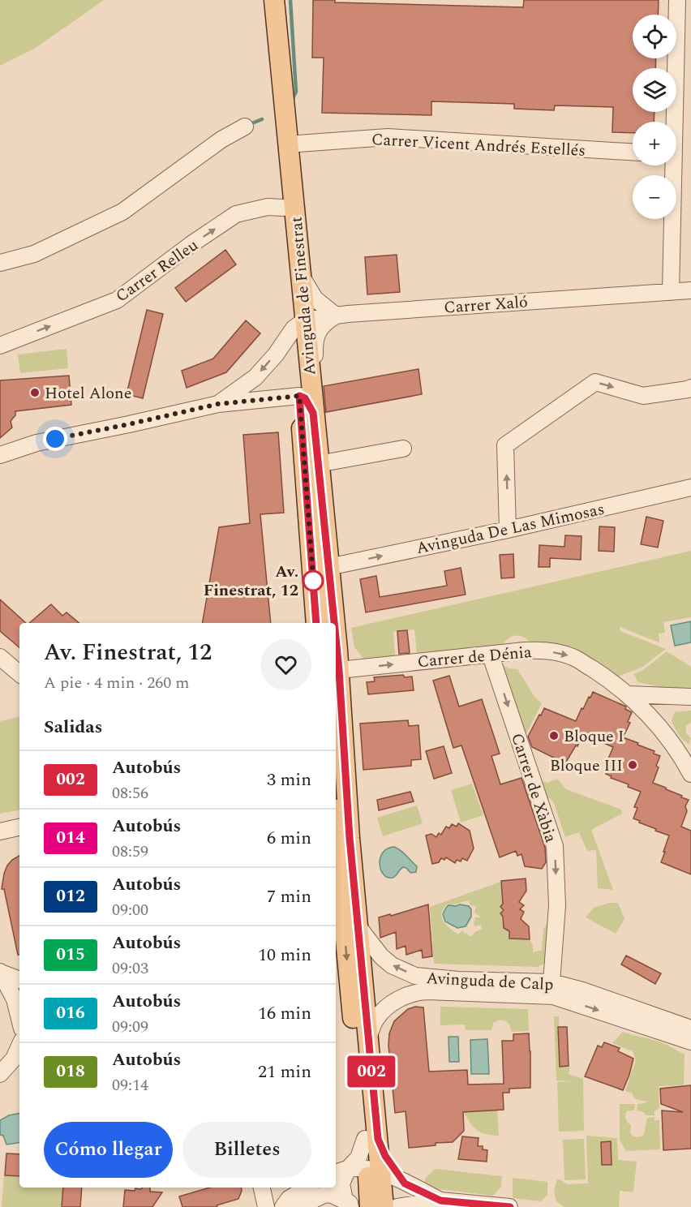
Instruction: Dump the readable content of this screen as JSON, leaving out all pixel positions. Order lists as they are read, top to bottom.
{
  "streets": {
    "main road": ["Avinguda de Finestrat"],
    "street": [
      "Carrer Vicent Andrés Estellés",
      "Carrer Relleu",
      "Carrer Xaló",
      "Avinguda De Las Mimosas",
      "Carrer de Dénia",
      "Carrer de Xàbia",
      "Avinguda de Calp"
    ]
  },
  "crossings": [
    ["Carrer Vicent Andrés Estellés", "Avinguda de Finestrat"],
    ["Carrer Relleu", "Avinguda de Finestrat"],
    ["Avinguda de Finestrat", "Carrer Xaló"],
    ["Avinguda de Finestrat", "Avinguda De Las Mimosas"],
    ["Avinguda de Finestrat", "Carrer de Dénia"],
    ["Avinguda de Finestrat", "Avinguda de Calp"],
    ["Carrer de Dénia", "Carrer de Xàbia"],
    ["Carrer de Xàbia", "Avinguda de Calp"]
  ],
  "one_way": ["Carrer de Dénia", "Carrer de Xàbia"],
  "places": [
    "Hotel Alone",
    "Av. Finestrat, 12",
    "Bloque I",
    "Bloque III"
  ],
  "lines": ["bus line 002"],
  "page": {
    "on_map": "002",
    "map_buttons": ["+", "−"],
    "heading": [
      ["Av. Finestrat, 12", "A pie · 4 min · 260 m"],
      "Salidas"
    ],
    "list": [
      {
        "mark": "002",
        "name": "Autobús",
        "note": "08:56",
        "value": "3 min"
      },
      {
        "mark": "014",
        "name": "Autobús",
        "note": "08:59",
        "value": "6 min"
      },
      {
        "mark": "012",
        "name": "Autobús",
        "note": "09:00",
        "value": "7 min"
      },
      {
        "mark": "015",
        "name": "Autobús",
        "note": "09:03",
        "value": "10 min"
      },
      {
        "mark": "016",
        "name": "Autobús",
        "note": "09:09",
        "value": "16 min"
      },
      {
        "mark": "018",
        "name": "Autobús",
        "note": "09:14",
        "value": "21 min"
      }
    ],
    "buttons": ["Cómo llegar", "Billetes"]
  }
}
